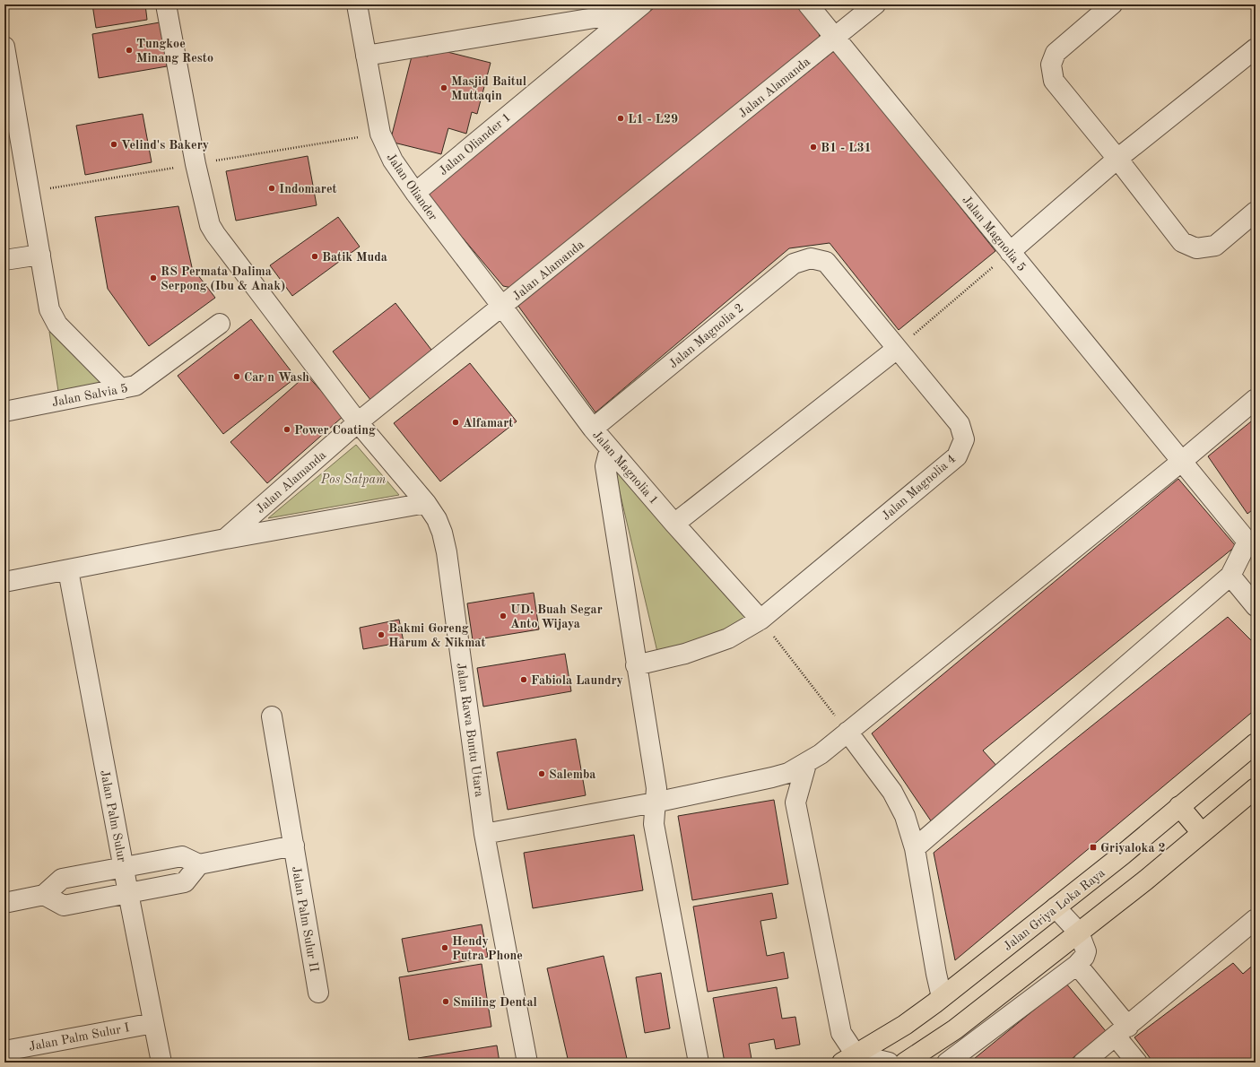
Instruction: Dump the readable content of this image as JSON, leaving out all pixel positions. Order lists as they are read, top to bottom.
{
  "streets": {
    "main road": ["Jalan Griya Loka Raya"],
    "street": [
      "Jalan Alamanda",
      "Jalan Oliander 1",
      "Jalan Oliander",
      "Jalan Magnolia 5",
      "Jalan Magnolia 2",
      "Jalan Salvia 5",
      "Jalan Magnolia 1",
      "Jalan Magnolia 4",
      "Jalan Rawa Buntu Utara",
      "Jalan Palm Sulur",
      "Jalan Palm Sulur II",
      "Jalan Palm Sulur I"
    ]
  },
  "crossings": [
    ["Jalan Alamanda", "Jalan Oliander"],
    ["Jalan Alamanda", "Jalan Magnolia 5"],
    ["Jalan Alamanda", "Jalan Magnolia 1"],
    ["Jalan Alamanda", "Jalan Rawa Buntu Utara"],
    ["Jalan Oliander 1", "Jalan Oliander"],
    ["Jalan Oliander", "Jalan Magnolia 1"],
    ["Jalan Magnolia 2", "Jalan Magnolia 1"],
    ["Jalan Magnolia 2", "Jalan Magnolia 4"],
    ["Jalan Magnolia 1", "Jalan Magnolia 4"],
    ["Jalan Palm Sulur", "Jalan Palm Sulur I"]
  ],
  "parks": ["Pos Satpam"],
  "places": {
    "other": [
      "Tungkoe Minang Resto",
      "Masjid Baitul Muttaqin",
      "L1 - L29",
      "Velind's Bakery",
      "B1 - L31",
      "Indomaret",
      "Batik Muda",
      "RS Permata Dalima Serpong (Ibu & Anak)",
      "Car n Wash",
      "Alfamart",
      "Power Coating",
      "UD. Buah Segar Anto Wijaya",
      "Bakmi Goreng Harum & Nikmat",
      "Fabiola Laundry",
      "Salemba",
      "Hendy Putra Phone",
      "Smiling Dental"
    ],
    "transit": ["Griyaloka 2"]
  }
}
